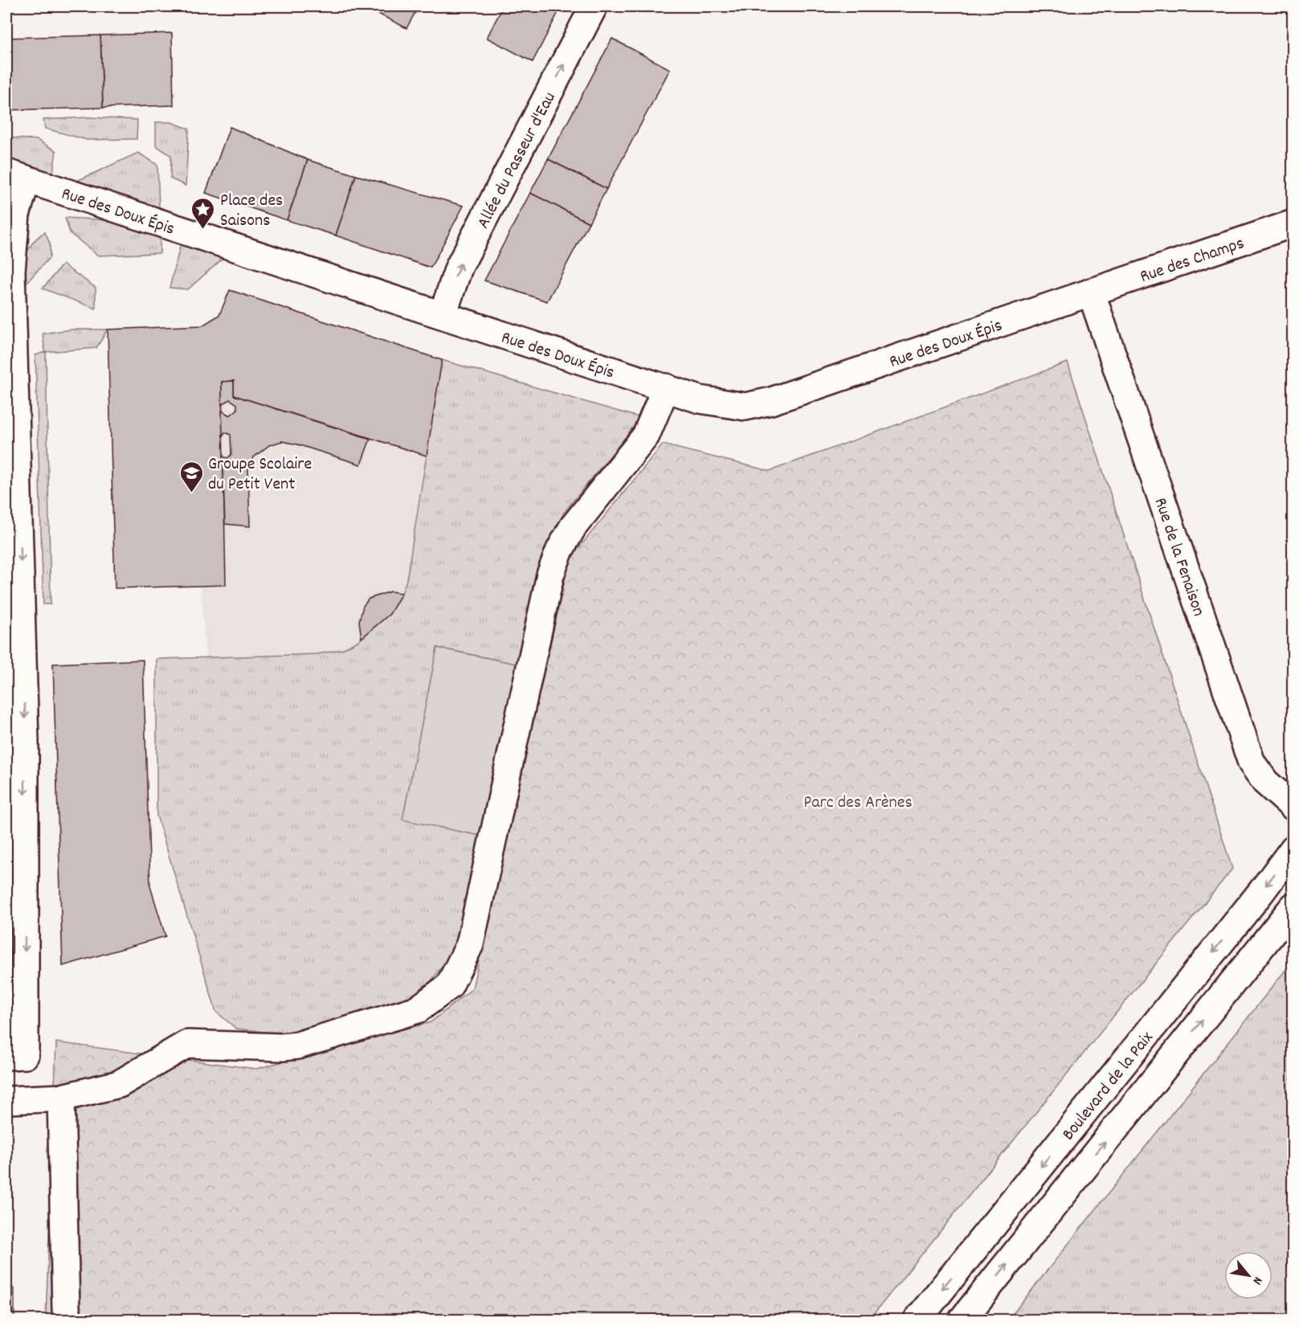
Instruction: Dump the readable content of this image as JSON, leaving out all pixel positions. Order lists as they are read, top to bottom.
{
  "streets": {
    "street": [
      "Allée du Passeur d'Eau",
      "Rue des Doux Épis",
      "Rue des Champs",
      "Rue de la Fenaison",
      "Boulevard de la Paix"
    ]
  },
  "crossings": [
    ["Allée du Passeur d'Eau", "Rue des Doux Épis"],
    ["Rue des Doux Épis", "Rue des Champs"],
    ["Rue des Doux Épis", "Rue de la Fenaison"],
    ["Rue des Champs", "Rue de la Fenaison"]
  ],
  "one_way": ["Allée du Passeur d'Eau"],
  "parks": ["Parc des Arènes"],
  "places": {
    "place": ["Place des Saisons"],
    "school or university": ["Groupe Scolaire du Petit Vent"]
  },
  "north": "bottom right"
}
